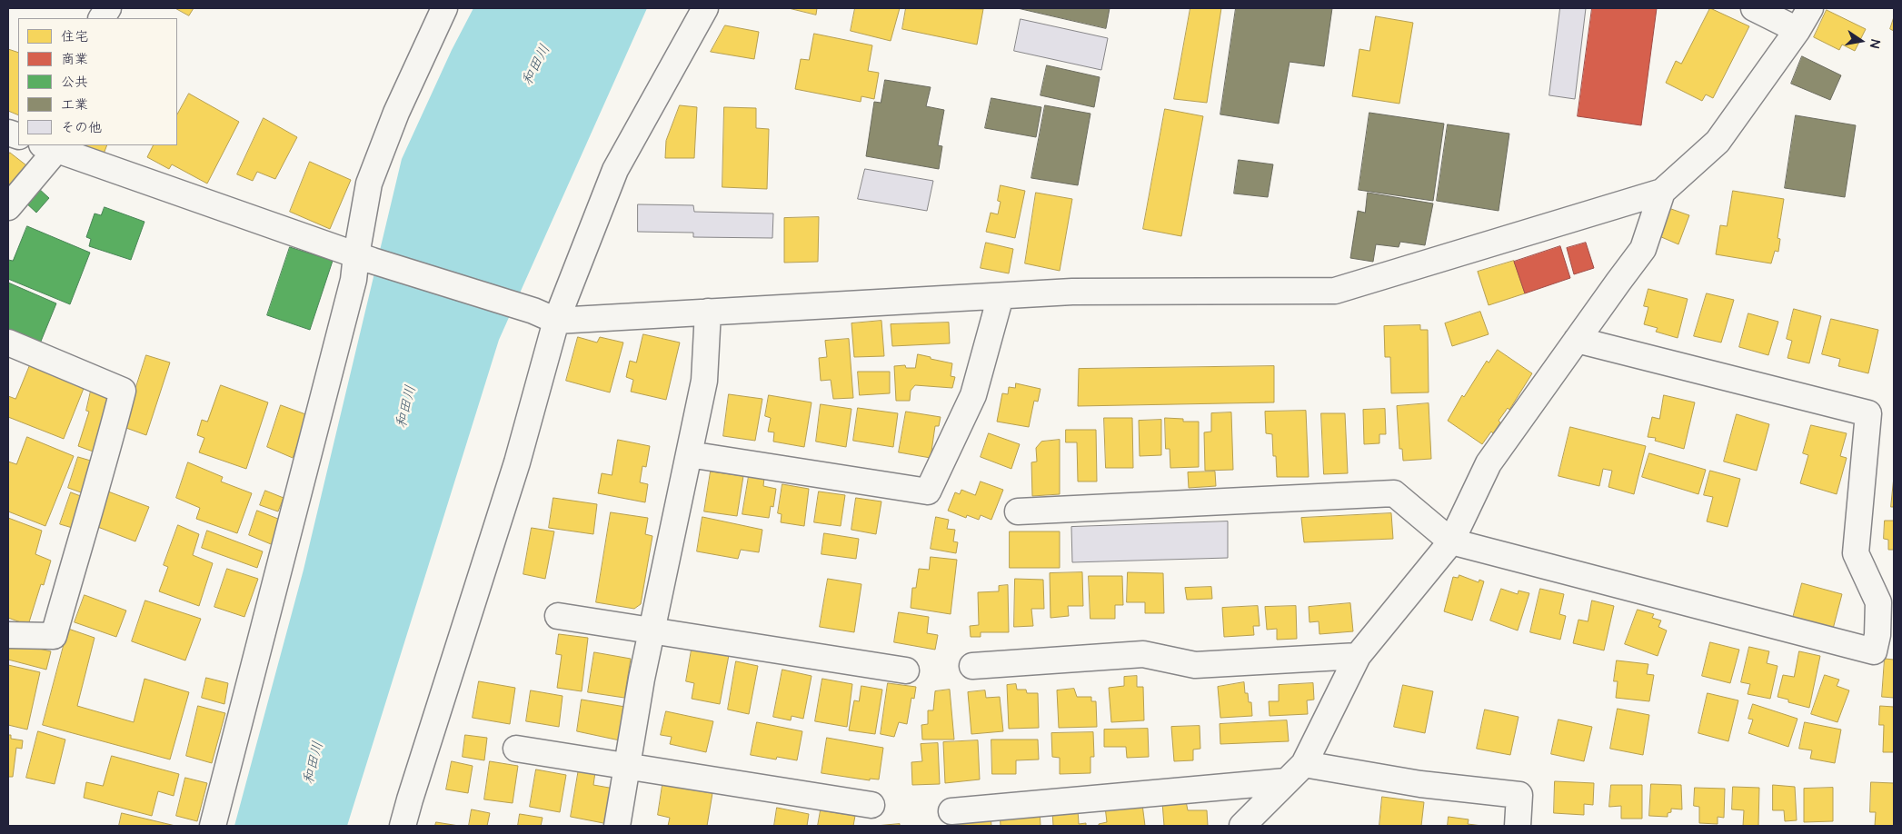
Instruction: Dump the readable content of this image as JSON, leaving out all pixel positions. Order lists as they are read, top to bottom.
{
  "water": ["和田川"],
  "legend": [
    "住宅",
    "商業",
    "公共",
    "工業",
    "その他"
  ],
  "north": "right"
}
